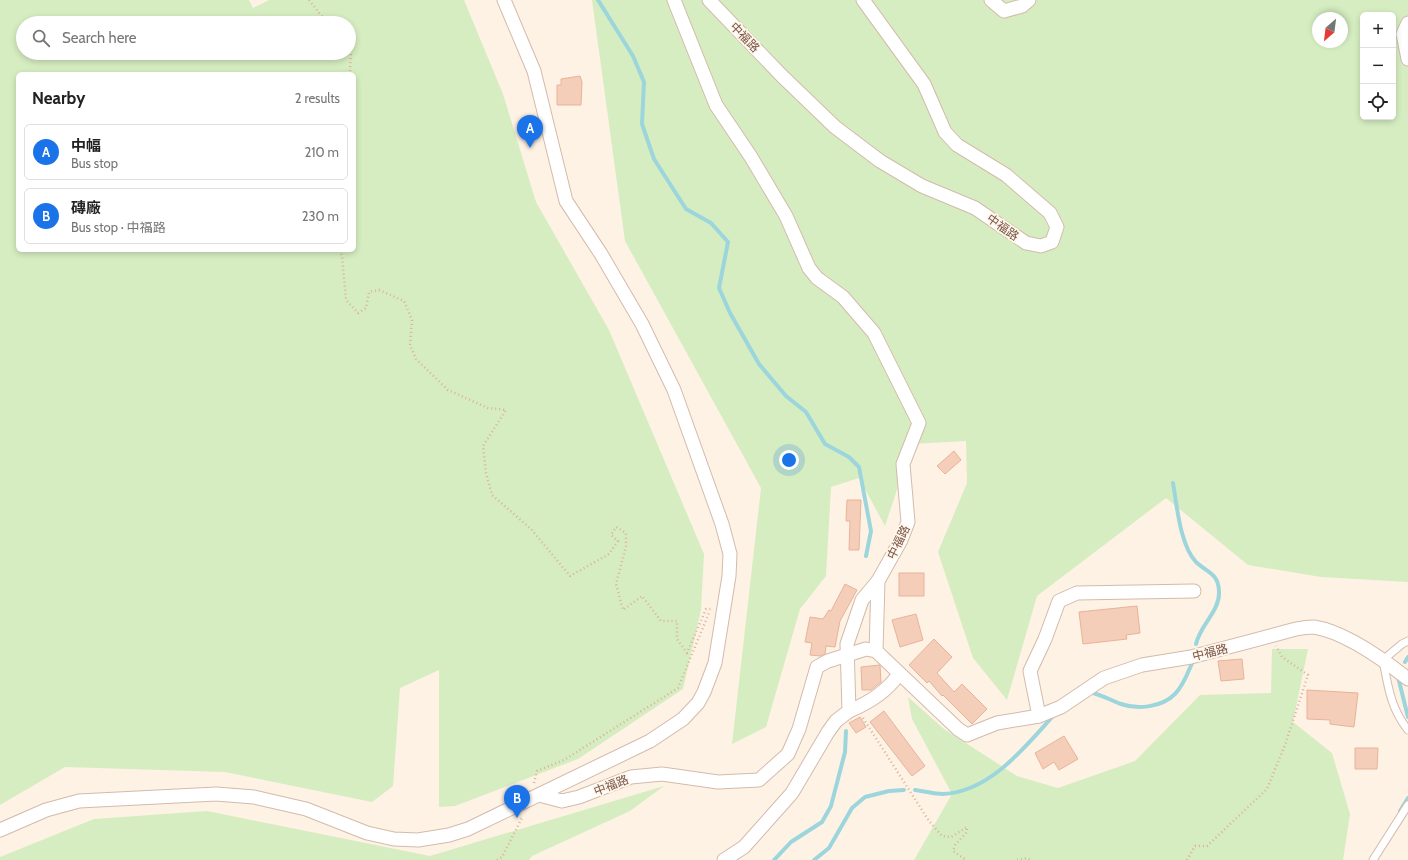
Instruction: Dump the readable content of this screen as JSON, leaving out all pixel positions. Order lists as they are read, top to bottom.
{
  "streets": {
    "street": ["中福路"]
  },
  "north": "bottom left",
  "page": {
    "map_buttons": ["+", "−"],
    "search": "Search here",
    "heading": ["Nearby", "2 results"],
    "pins": ["A", "B"],
    "list": [
      {
        "mark": "A",
        "name": "中幅",
        "note": "Bus stop",
        "value": "210 m"
      },
      {
        "mark": "B",
        "name": "磚廠",
        "note": "Bus stop · 中福路",
        "value": "230 m"
      }
    ]
  }
}
